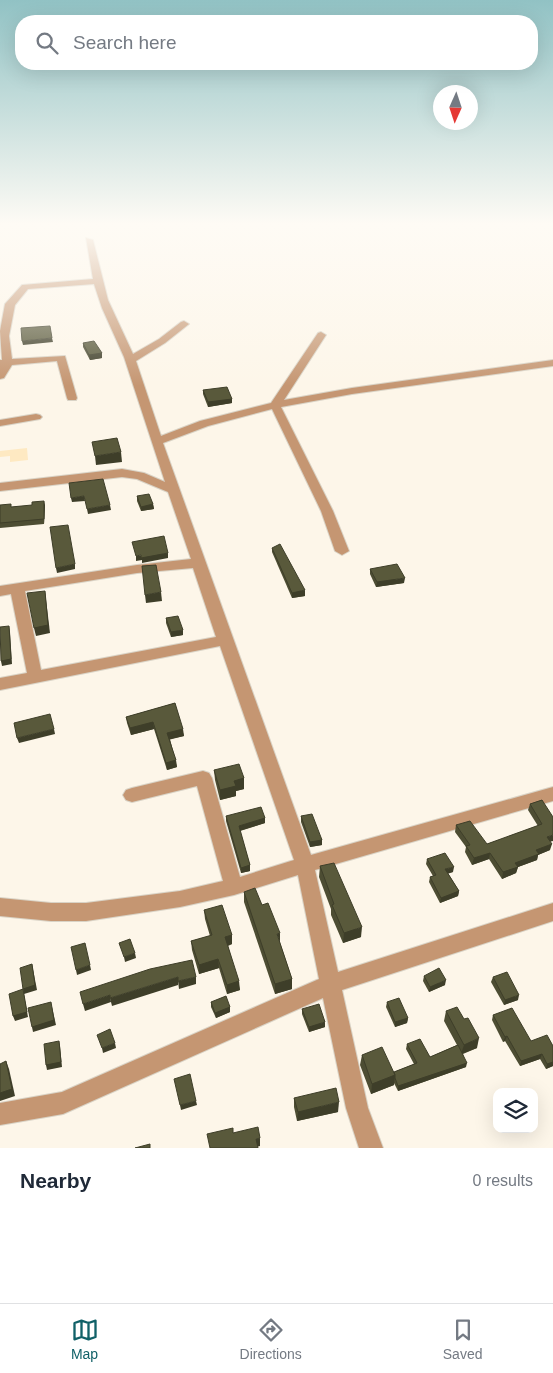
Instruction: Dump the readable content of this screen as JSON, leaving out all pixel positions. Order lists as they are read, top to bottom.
{
  "north": "bottom",
  "page": {
    "search": "Search here",
    "heading": ["Nearby", "0 results"],
    "nav": ["Map", "Directions", "Saved"]
  }
}
